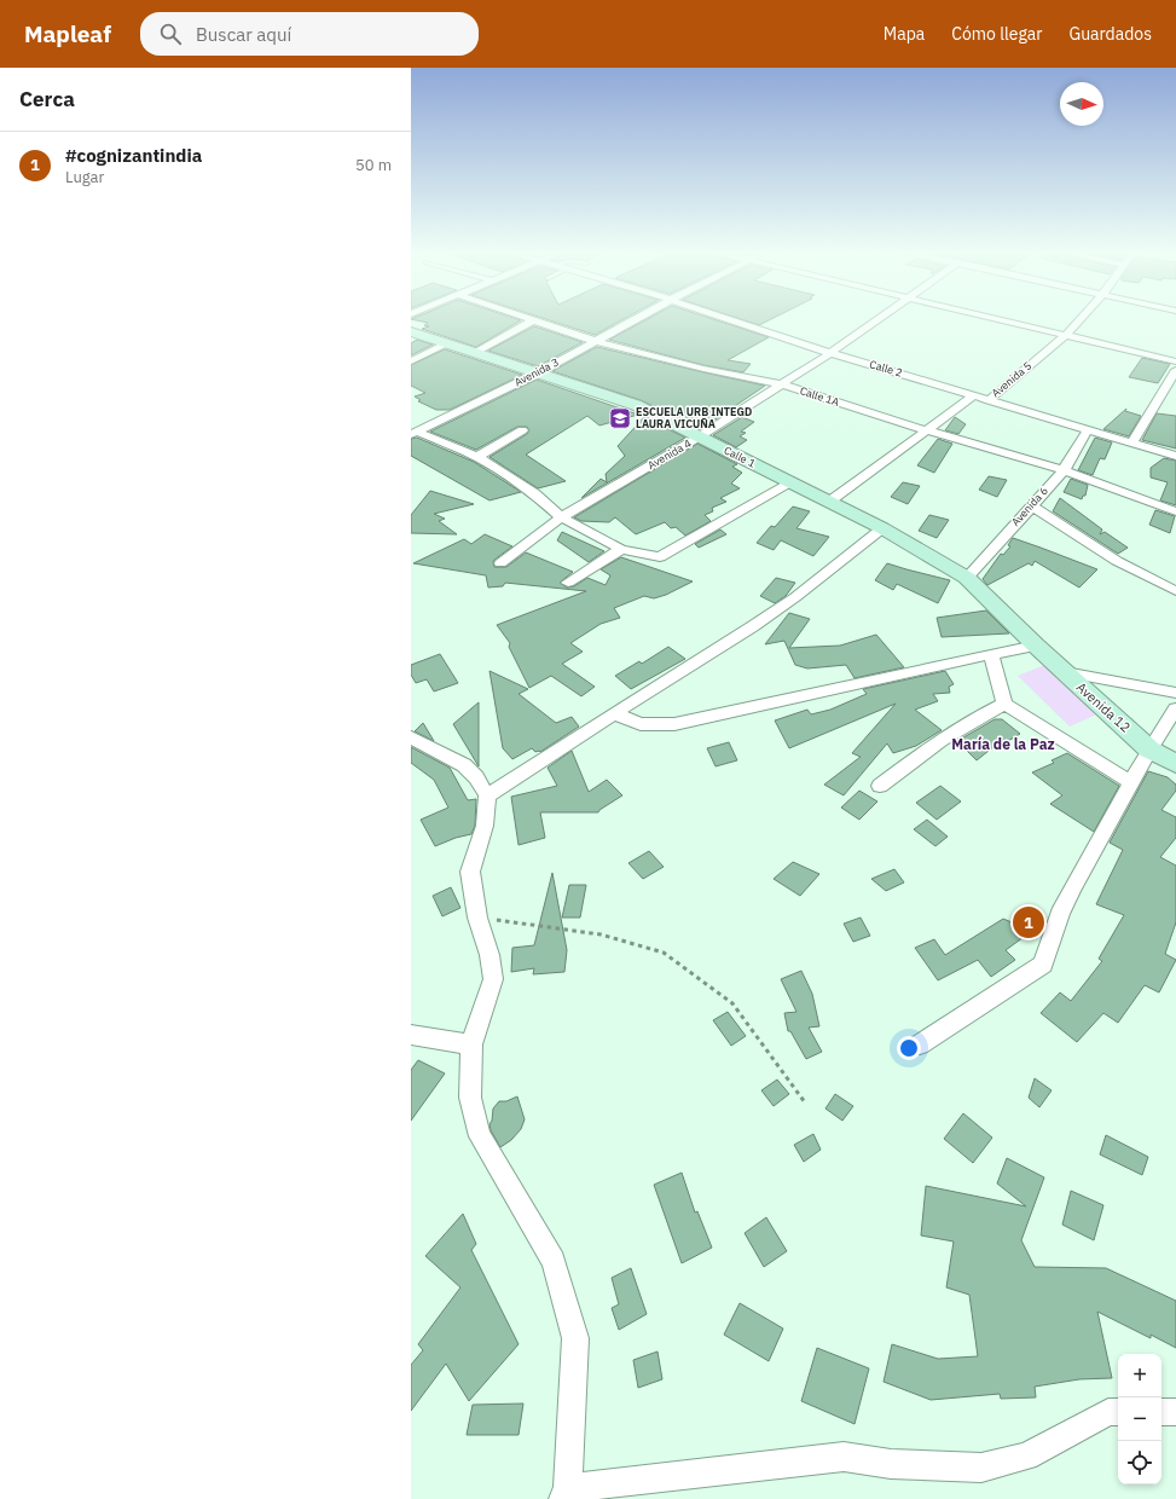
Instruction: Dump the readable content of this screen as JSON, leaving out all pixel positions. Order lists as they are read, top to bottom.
{
  "streets": {
    "street": [
      "Calle 2",
      "Avenida 3",
      "Avenida 5",
      "Calle 1A",
      "Avenida 4",
      "Calle 1",
      "Avenida 6",
      "Avenida 12"
    ]
  },
  "crossings": [
    ["Calle 2", "Avenida 5"],
    ["Calle 2", "Avenida 4"],
    ["Calle 2", "Avenida 6"],
    ["Avenida 3", "Calle 1A"],
    ["Avenida 3", "Calle 1"],
    ["Avenida 5", "Calle 1A"],
    ["Avenida 5", "Calle 1"],
    ["Calle 1A", "Avenida 4"],
    ["Calle 1A", "Avenida 6"],
    ["Avenida 4", "Calle 1"],
    ["Calle 1", "Avenida 6"],
    ["Calle 1", "Avenida 12"]
  ],
  "districts": ["María de la Paz"],
  "places": {
    "school or university": ["ESCUELA URB INTEGD LAURA VICUÑA"]
  },
  "north": "right",
  "page": {
    "header": "Mapleaf",
    "search": "Buscar aquí",
    "nav": ["Mapa", "Cómo llegar", "Guardados"],
    "heading": "Cerca",
    "list": [
      {
        "mark": "1",
        "name": "#cognizantindia",
        "note": "Lugar",
        "value": "50 m"
      }
    ],
    "pins": "1",
    "map_buttons": ["+", "−"]
  }
}
